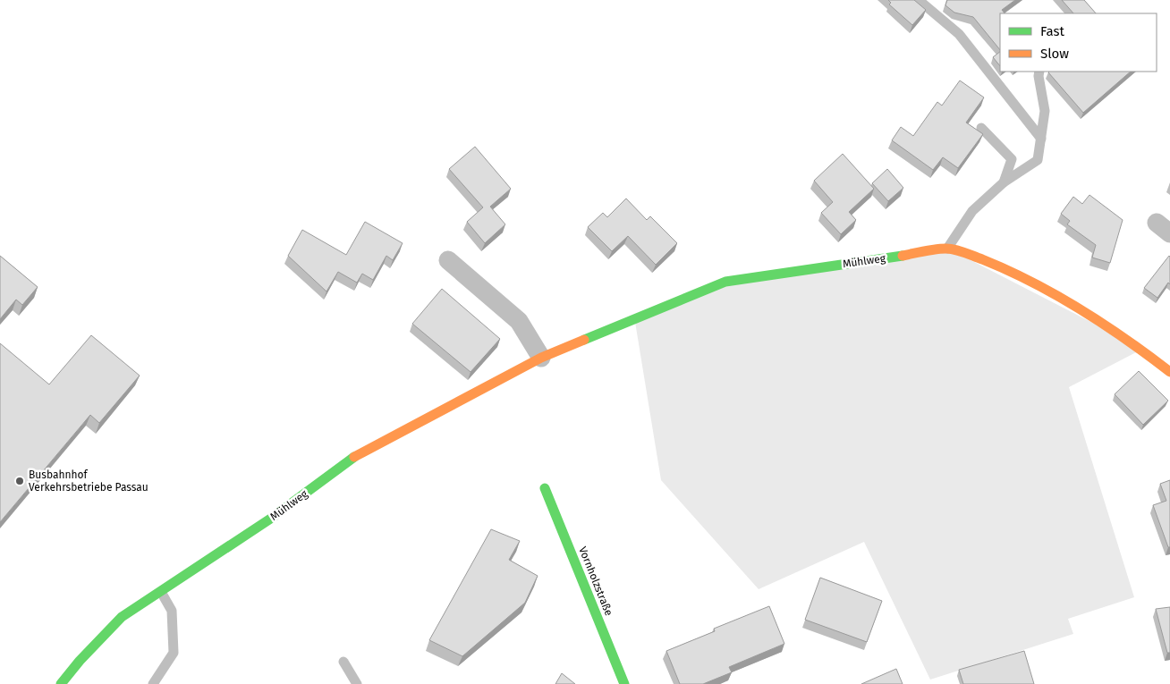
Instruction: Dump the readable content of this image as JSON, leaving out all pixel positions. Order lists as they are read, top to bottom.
{
  "streets": {
    "street": ["Mühlweg", "Vornholzstraße"]
  },
  "places": ["Busbahnhof Verkehrsbetriebe Passau"],
  "legend": ["Fast", "Slow"]
}
